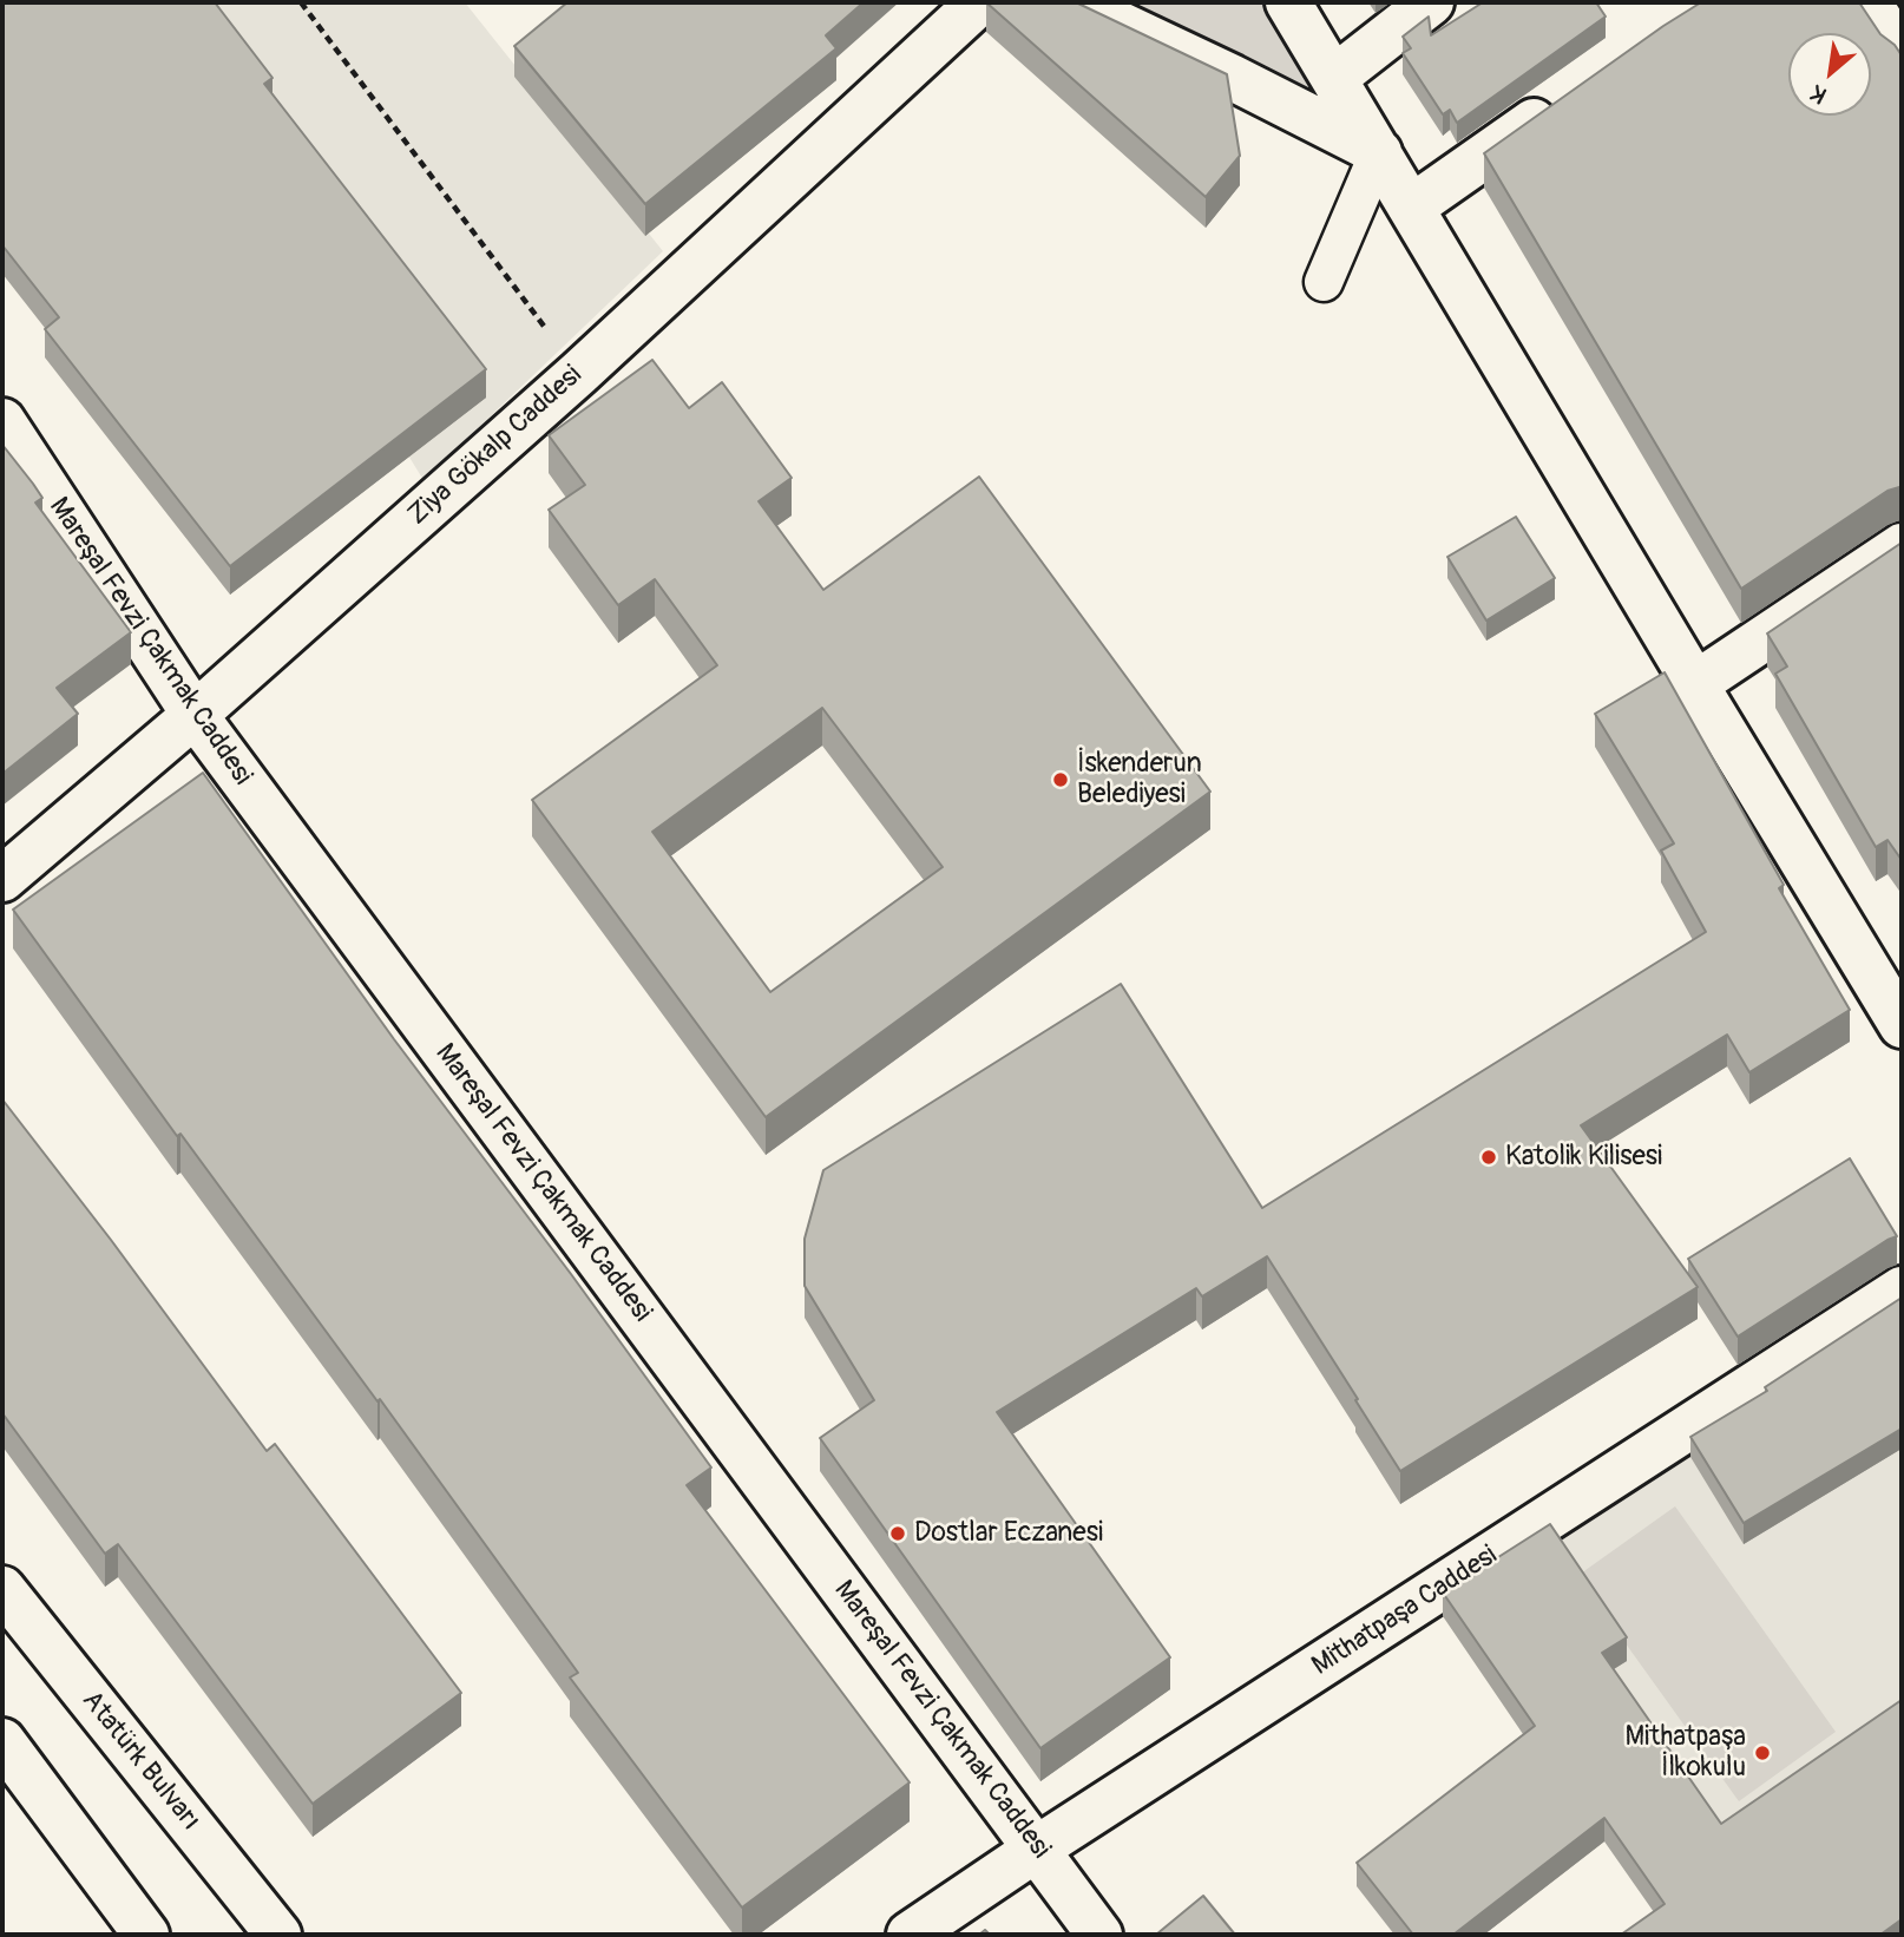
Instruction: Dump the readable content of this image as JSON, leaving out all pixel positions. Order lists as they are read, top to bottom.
{
  "streets": {
    "street": [
      "Ziya Gökalp Caddesi",
      "Mareşal Fevzi Çakmak Caddesi",
      "Mithatpaşa Caddesi",
      "Atatürk Bulvarı"
    ]
  },
  "crossings": [
    ["Ziya Gökalp Caddesi", "Mareşal Fevzi Çakmak Caddesi"],
    ["Mareşal Fevzi Çakmak Caddesi", "Mithatpaşa Caddesi"]
  ],
  "places": [
    "İskenderun Belediyesi",
    "Katolik Kilisesi",
    "Dostlar Eczanesi",
    "Mithatpaşa İlkokulu"
  ],
  "north": "bottom left"
}
